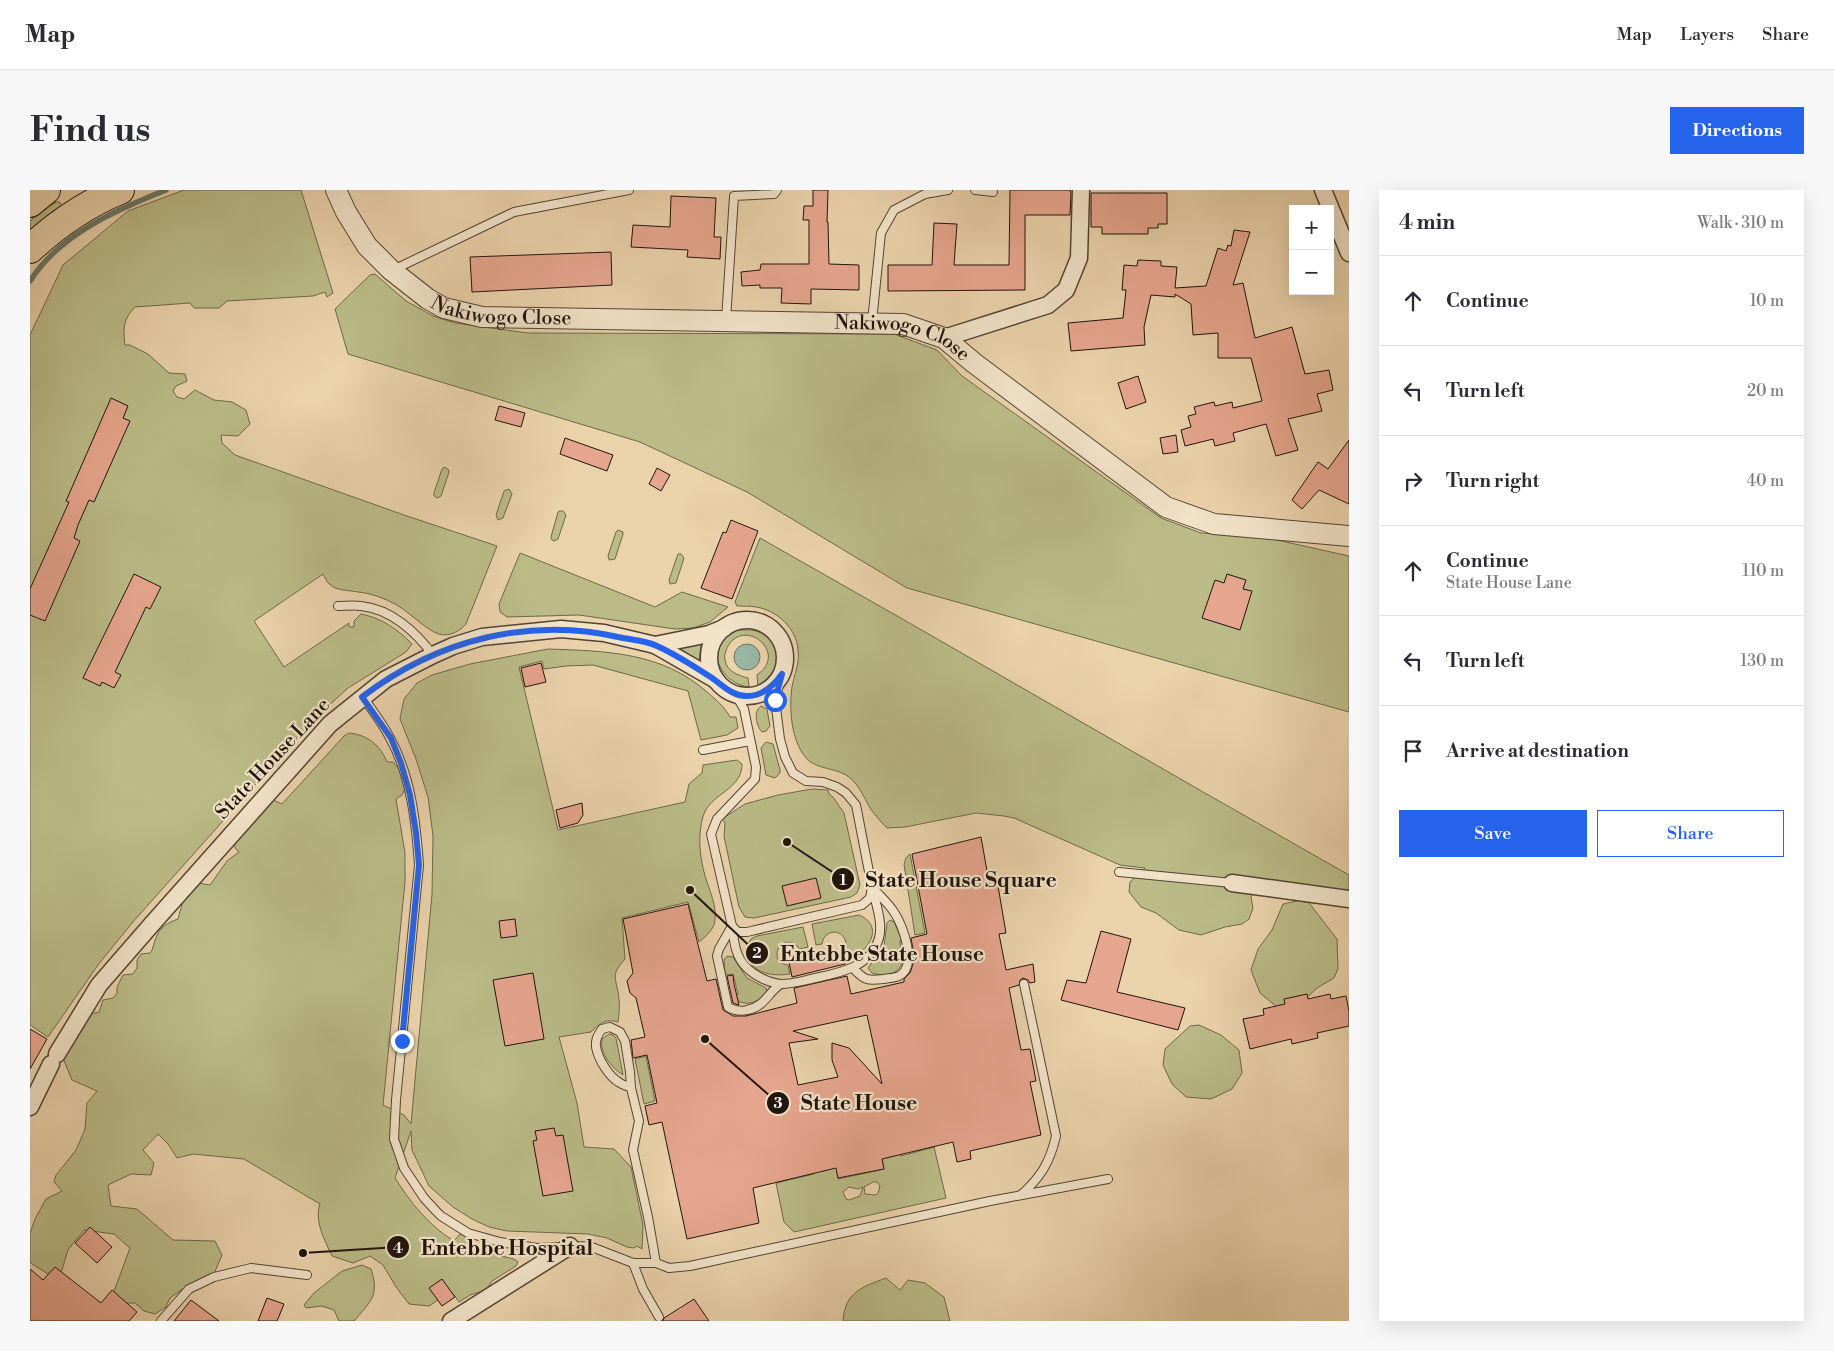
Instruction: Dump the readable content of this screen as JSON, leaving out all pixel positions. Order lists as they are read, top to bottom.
{
  "streets": {
    "street": ["Nakiwogo Close", "State House Lane"]
  },
  "places": [
    "State House Square",
    "Entebbe State House",
    "State House",
    "Entebbe Hospital"
  ],
  "page": {
    "header": "Map",
    "nav": ["Map", "Layers", "Share"],
    "buttons": [
      "Directions",
      ["Save", "Share"]
    ],
    "title": "Find us",
    "heading": ["4 min", "Walk · 310 m"],
    "map_buttons": ["+", "−"],
    "list": [
      ["Continue", "10 m"],
      ["Turn left", "20 m"],
      ["Turn right", "40 m"],
      ["Continue", "State House Lane", "110 m"],
      ["Turn left", "130 m"],
      "Arrive at destination"
    ]
  }
}
